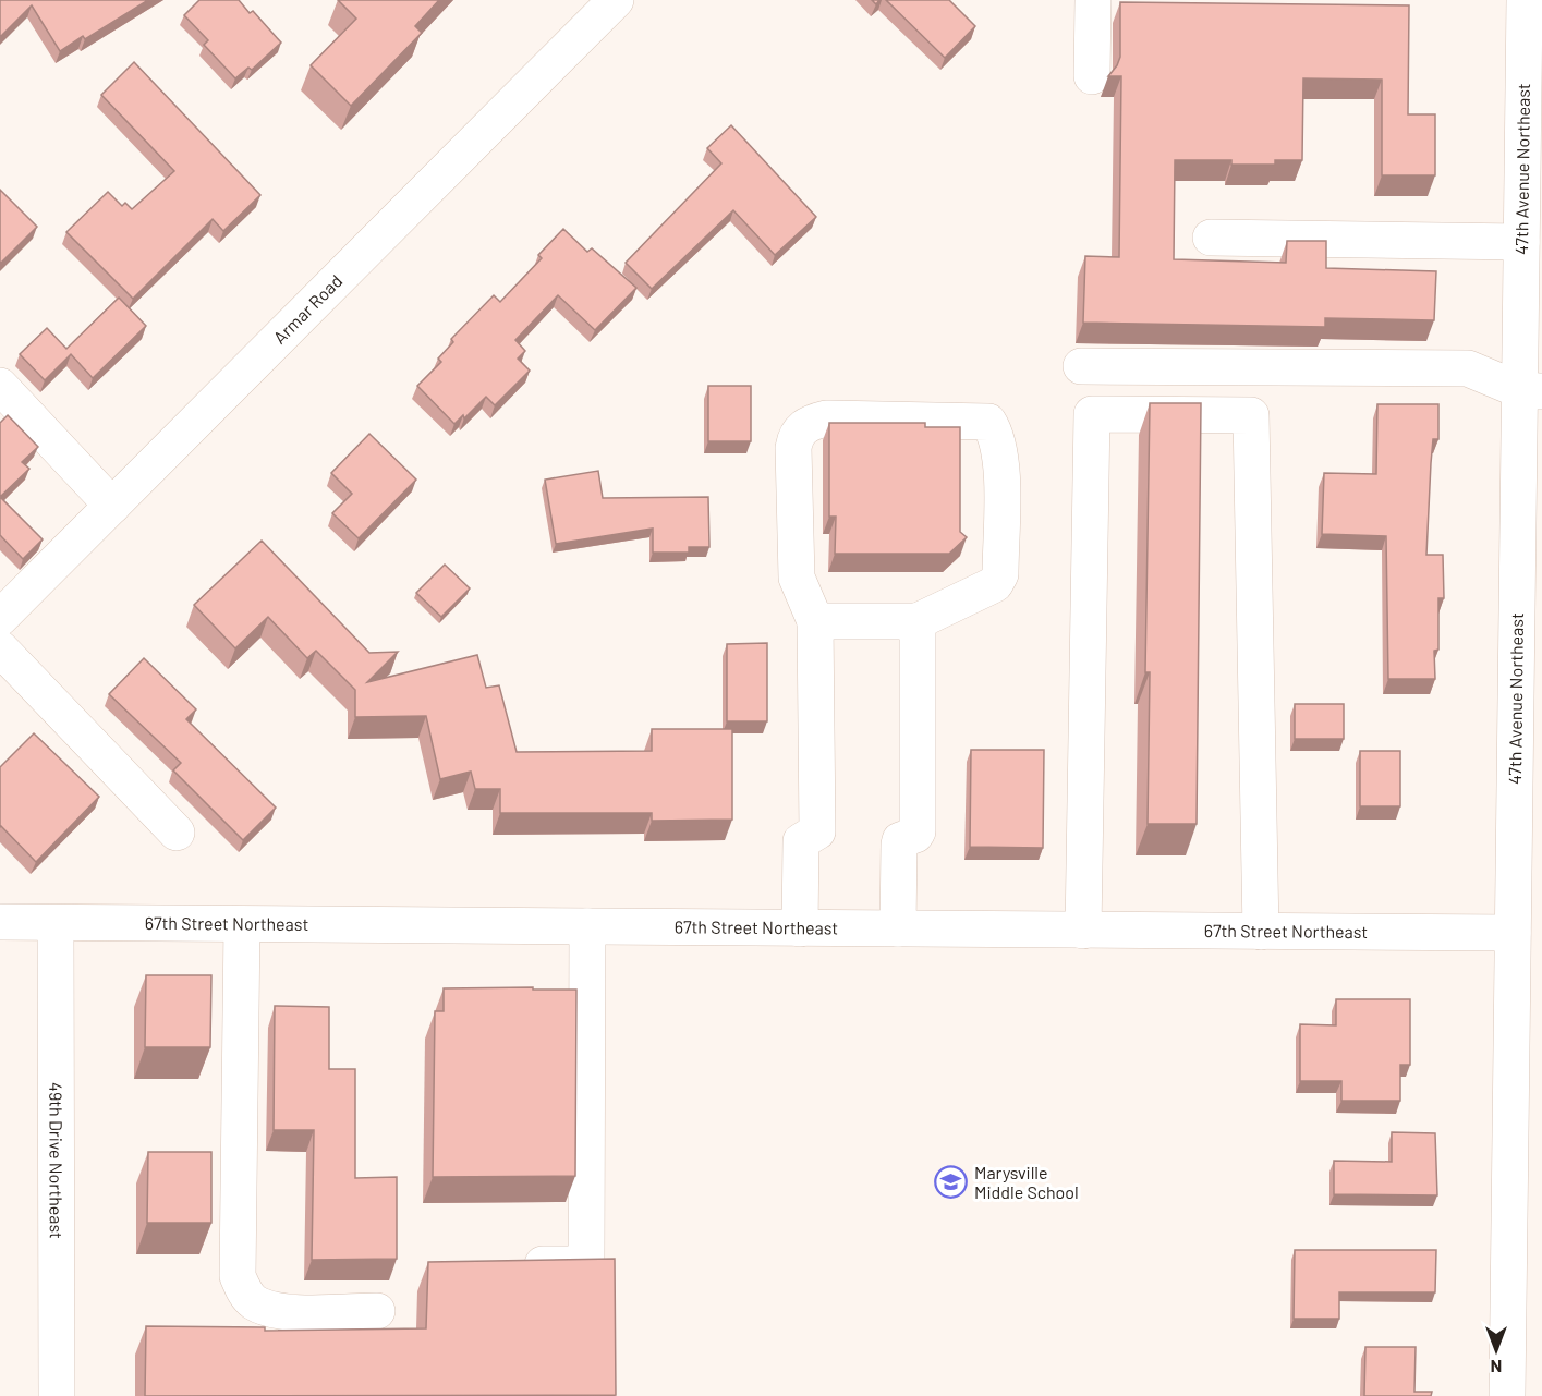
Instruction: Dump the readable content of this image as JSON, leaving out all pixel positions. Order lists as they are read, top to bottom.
{
  "streets": {
    "street": [
      "47th Avenue Northeast",
      "Armar Road",
      "67th Street Northeast",
      "49th Drive Northeast"
    ]
  },
  "crossings": [
    ["47th Avenue Northeast", "67th Street Northeast"],
    ["67th Street Northeast", "49th Drive Northeast"]
  ],
  "places": {
    "school or university": ["Marysville Middle School"]
  },
  "north": "bottom"
}
